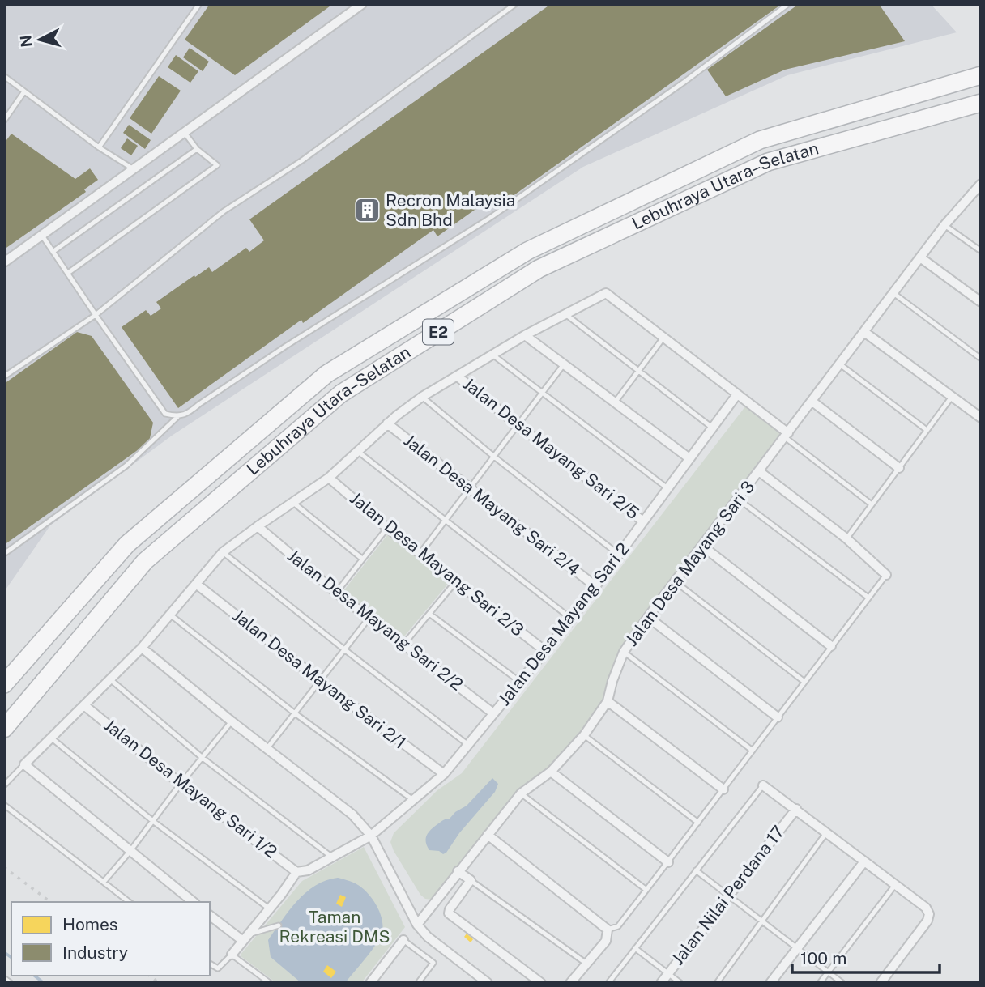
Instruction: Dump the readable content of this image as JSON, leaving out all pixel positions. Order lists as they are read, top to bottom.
{
  "streets": {
    "highway": ["Lebuhraya Utara–Selatan", "E2"],
    "street": [
      "Jalan Desa Mayang Sari 2/5",
      "Jalan Desa Mayang Sari 2/4",
      "Jalan Desa Mayang Sari 3",
      "Jalan Desa Mayang Sari 2/3",
      "Jalan Desa Mayang Sari 2/2",
      "Jalan Desa Mayang Sari 2",
      "Jalan Desa Mayang Sari 2/1",
      "Jalan Desa Mayang Sari 1/2",
      "Jalan Nilai Perdana 17"
    ]
  },
  "crossings": [
    ["Jalan Desa Mayang Sari 2/5", "Jalan Desa Mayang Sari 2"],
    ["Jalan Desa Mayang Sari 2/4", "Jalan Desa Mayang Sari 2"],
    ["Jalan Desa Mayang Sari 2/3", "Jalan Desa Mayang Sari 2"],
    ["Jalan Desa Mayang Sari 2/2", "Jalan Desa Mayang Sari 2"],
    ["Jalan Desa Mayang Sari 2", "Jalan Desa Mayang Sari 2/1"],
    ["Jalan Desa Mayang Sari 2", "Jalan Desa Mayang Sari 1/2"]
  ],
  "parks": ["Taman Rekreasi DMS"],
  "places": {
    "building": ["Recron Malaysia Sdn Bhd"]
  },
  "legend": ["Homes", "Industry"],
  "scale_bar": "100 m",
  "north": "left"
}
